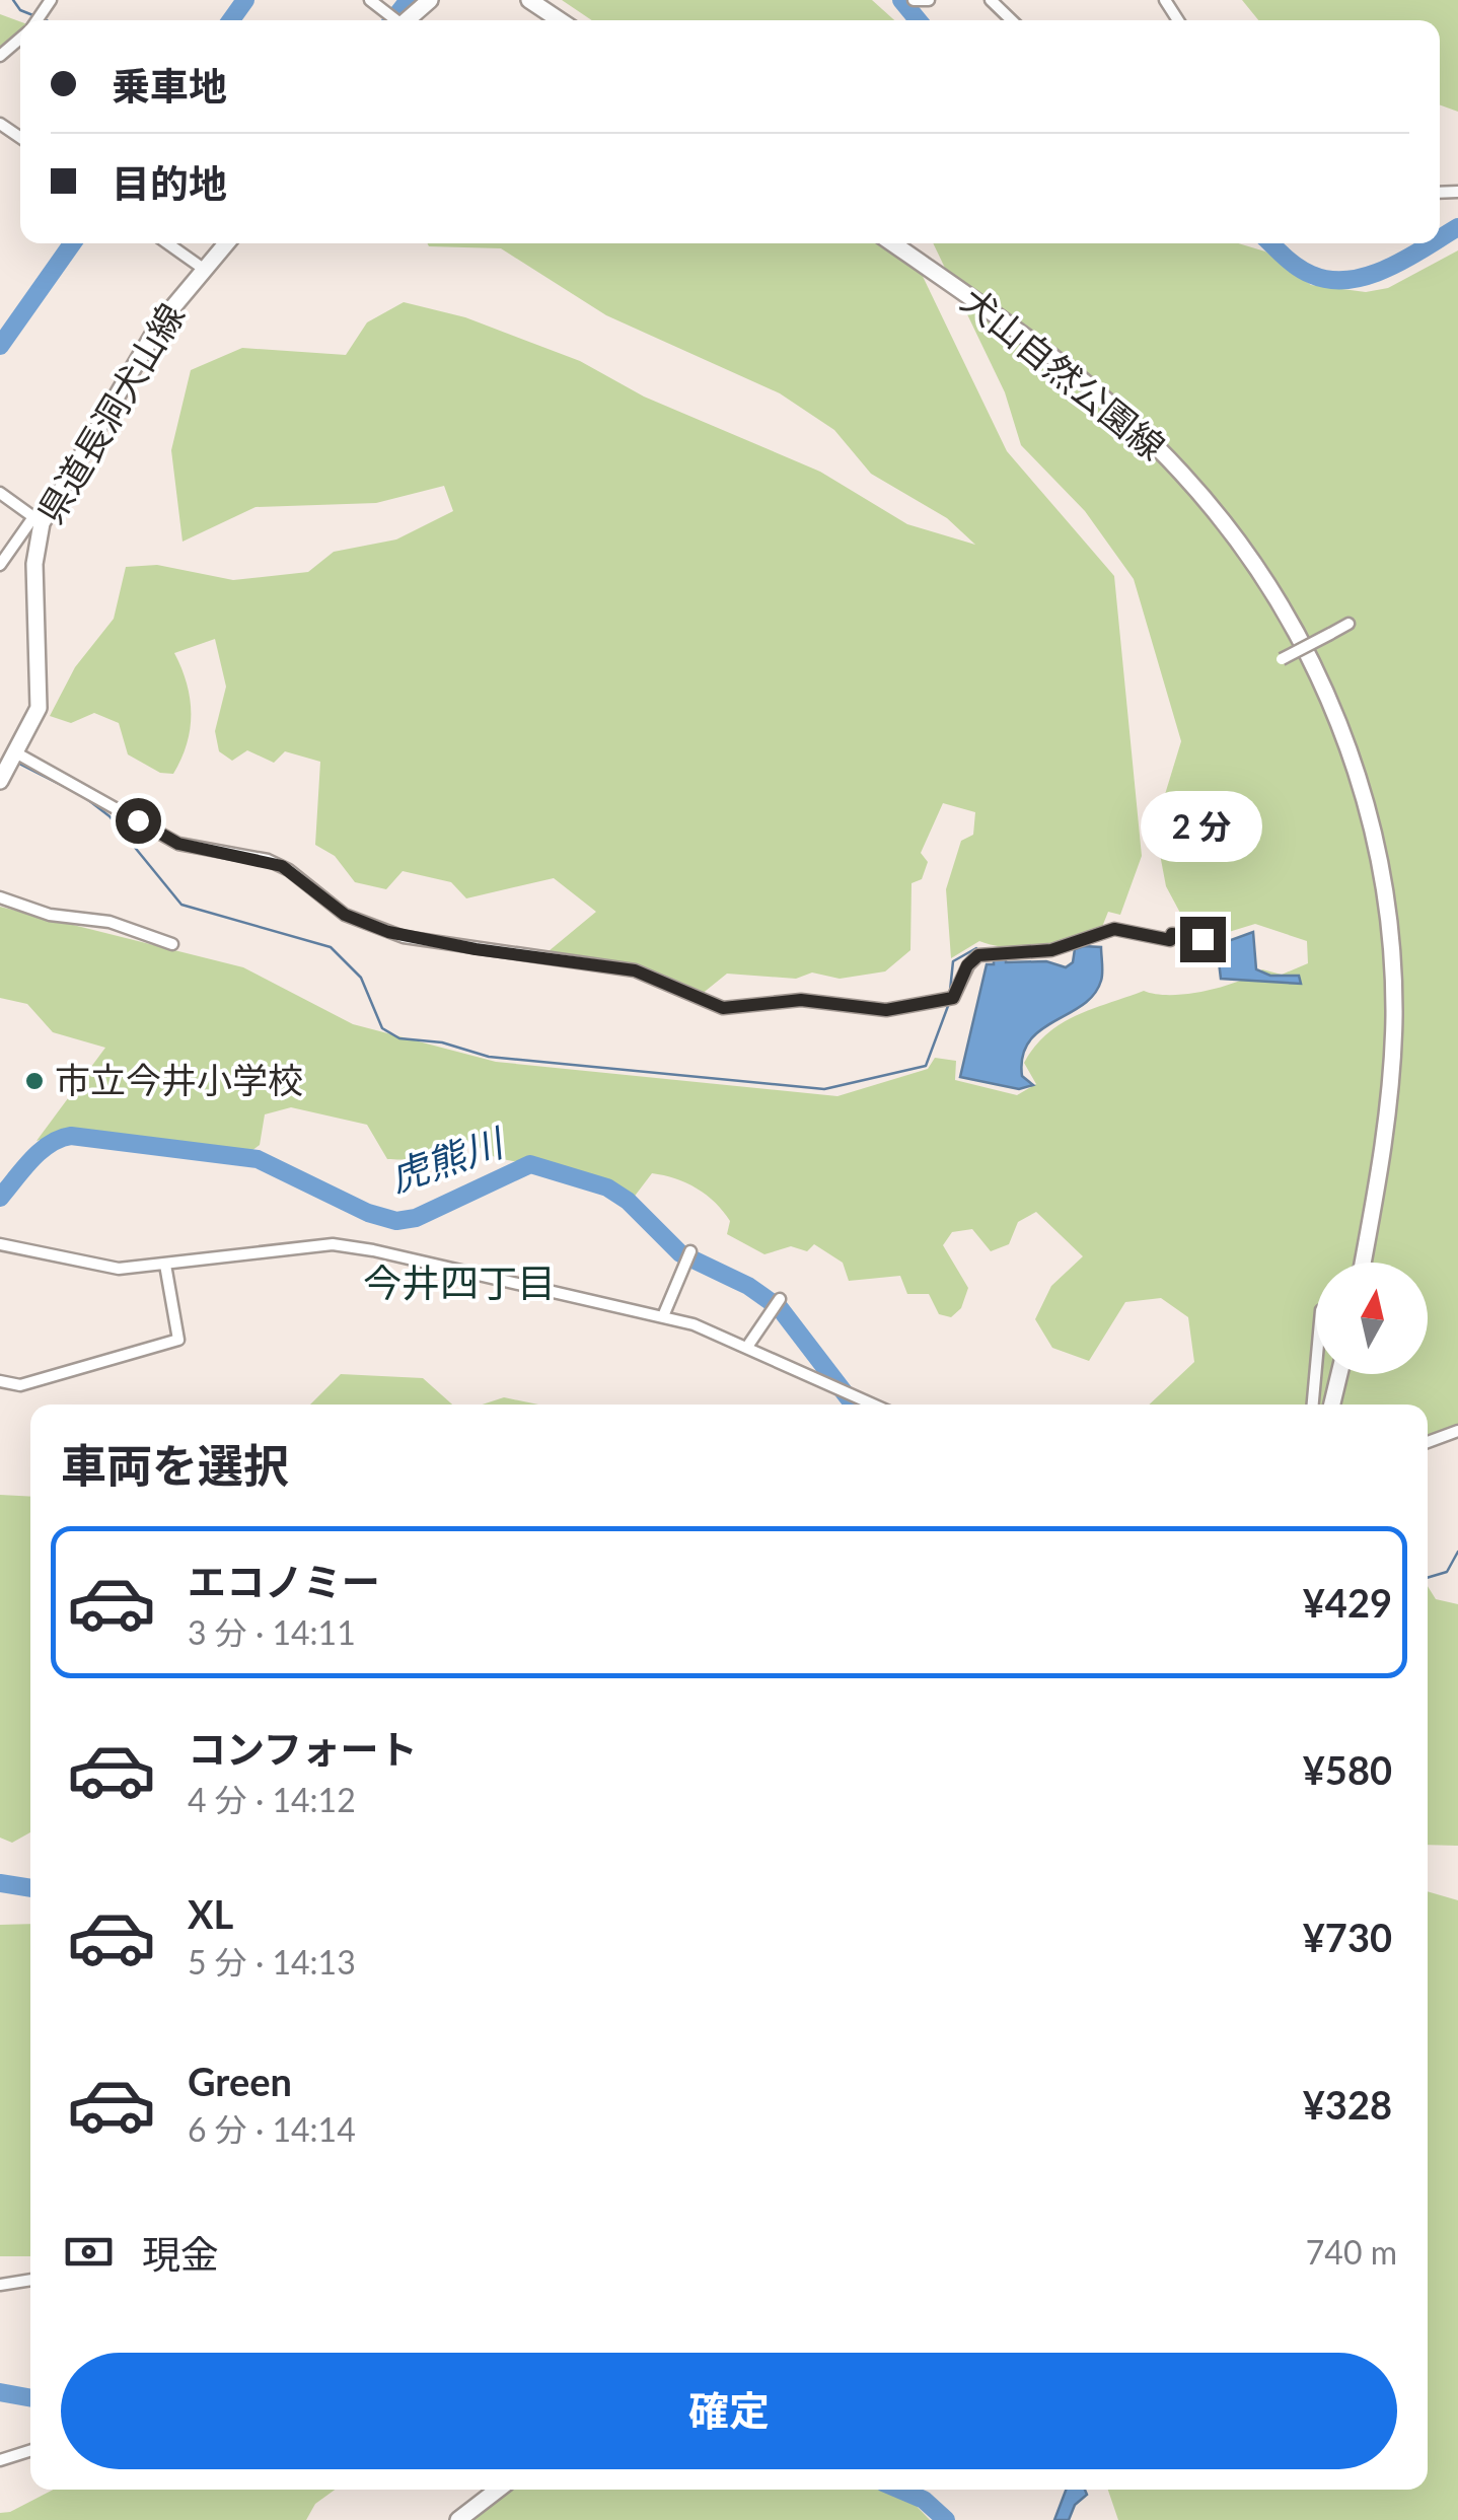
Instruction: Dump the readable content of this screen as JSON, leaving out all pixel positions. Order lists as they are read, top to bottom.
{
  "streets": {
    "main road": ["犬山自然公園線", "県道長洞犬山線"]
  },
  "districts": ["今井四丁目"],
  "water": ["虎熊川"],
  "places": ["市立今井小学校"],
  "north": "top",
  "page": {
    "banner": ["乗車地", "目的地"],
    "bubble": "2 分",
    "heading": "車両を選択",
    "list": [
      {
        "name": "エコノミー",
        "note": "3 分 · 14:11",
        "value": "¥429"
      },
      {
        "name": "コンフォート",
        "note": "4 分 · 14:12",
        "value": "¥580"
      },
      {
        "name": "XL",
        "note": "5 分 · 14:13",
        "value": "¥730"
      },
      {
        "name": "Green",
        "note": "6 分 · 14:14",
        "value": "¥328"
      }
    ],
    "pay": ["現金", "740 m"],
    "buttons": "確定"
  }
}
